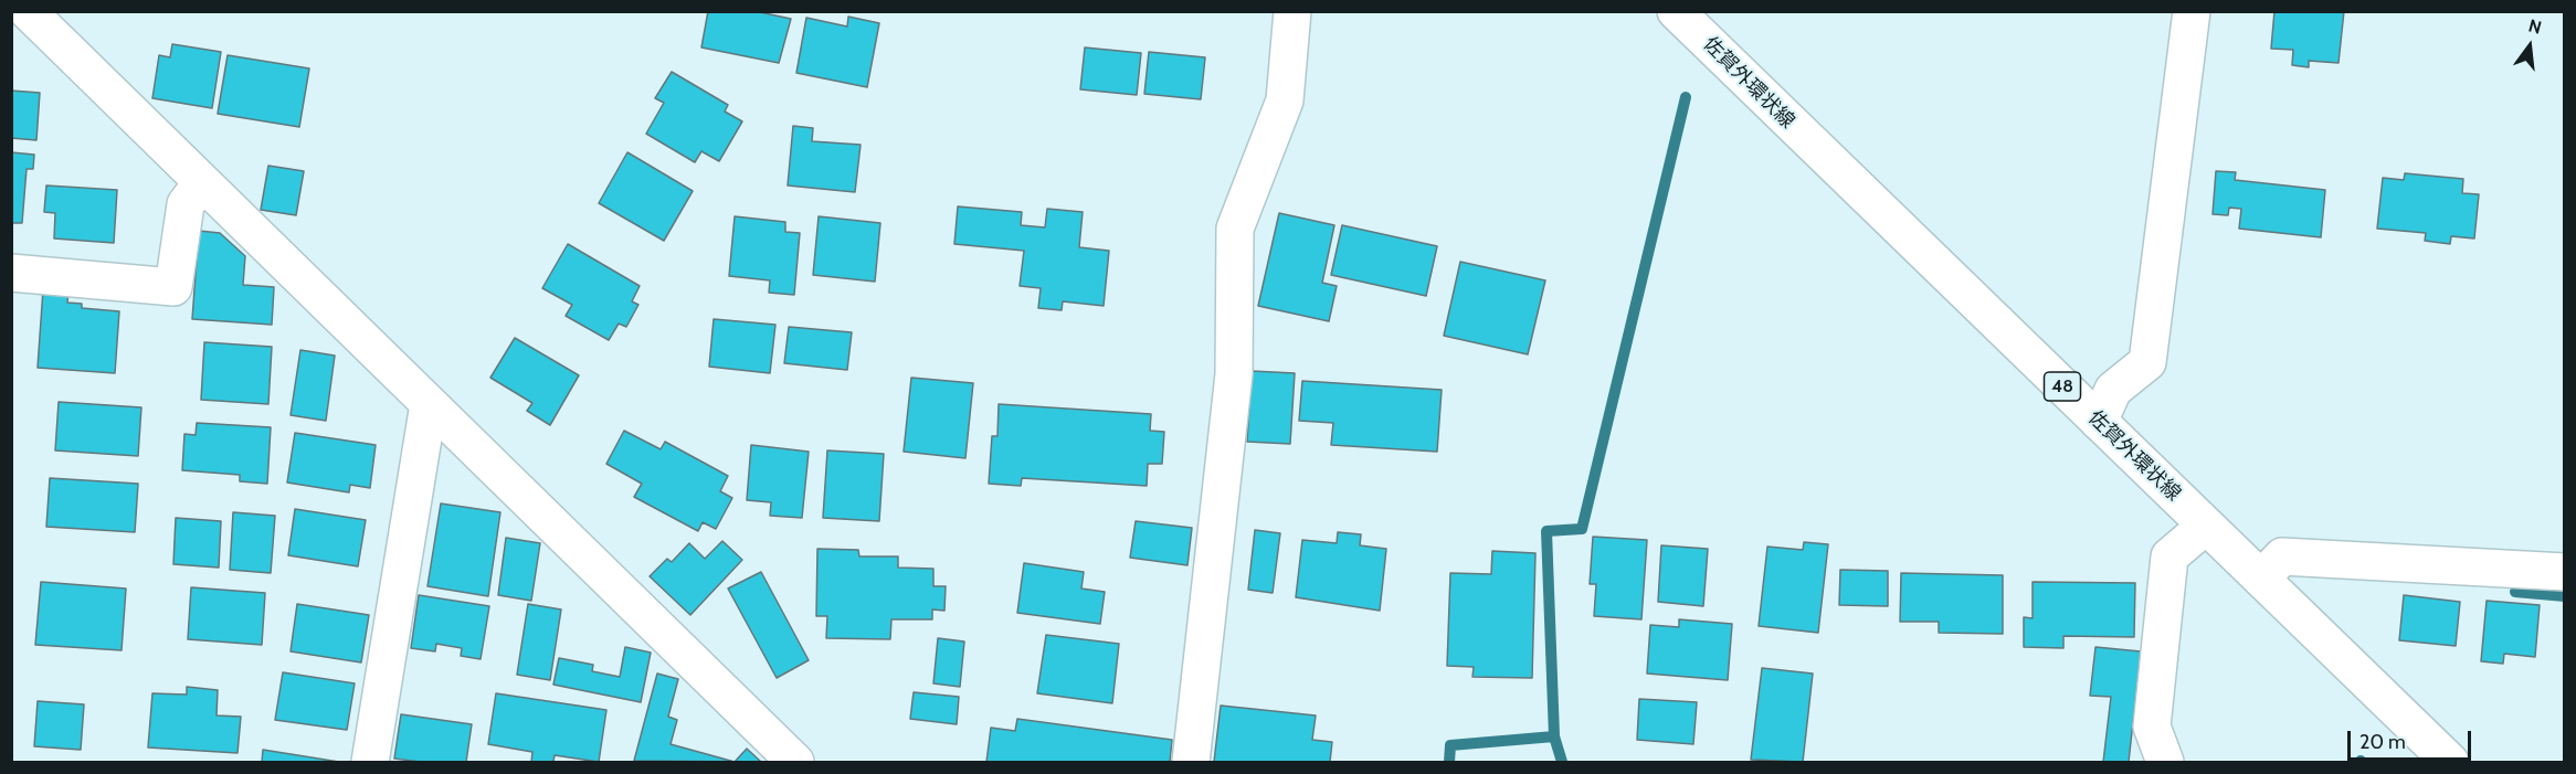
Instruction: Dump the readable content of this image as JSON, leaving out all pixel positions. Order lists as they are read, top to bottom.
{
  "streets": {
    "street": ["佐賀外環状線", "48"]
  },
  "scale_bar": "20 m",
  "north": "top"
}
